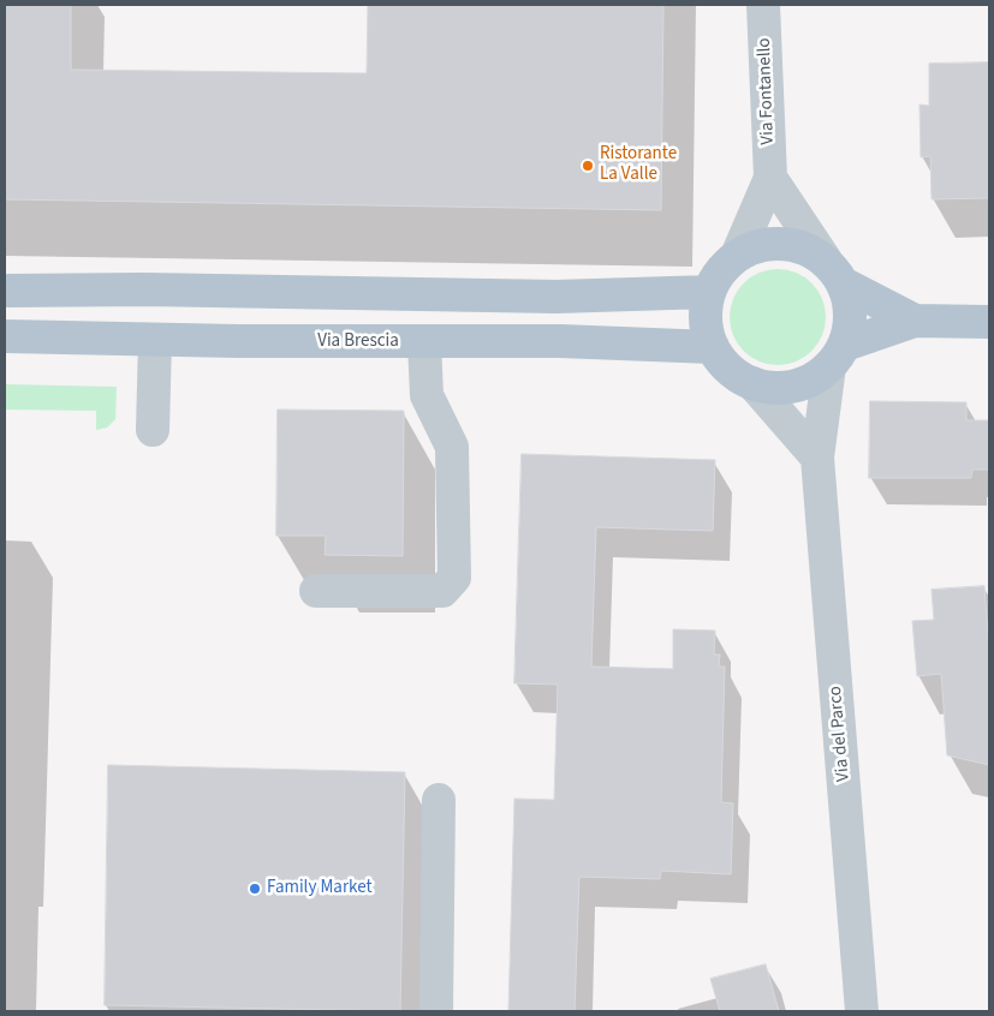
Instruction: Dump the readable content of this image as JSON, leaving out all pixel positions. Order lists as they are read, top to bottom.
{
  "streets": {
    "main road": ["Via Brescia"],
    "street": ["Via Fontanello", "Via del Parco"]
  },
  "crossings": [
    ["Via Fontanello", "Via Brescia"]
  ],
  "places": ["Ristorante La Valle", "Family Market"]
}
